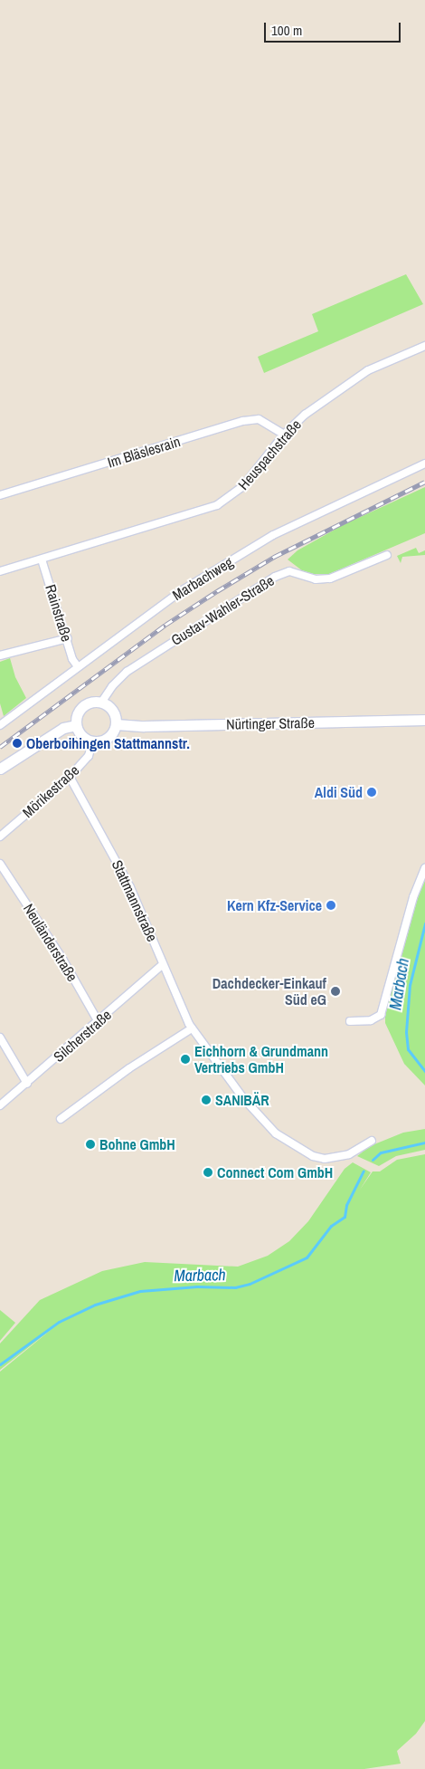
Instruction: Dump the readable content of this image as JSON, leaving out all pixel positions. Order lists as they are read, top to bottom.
{
  "streets": {
    "main road": ["Nürtinger Straße"],
    "street": [
      "Im Bläslesrain",
      "Heuspachstraße",
      "Marbachweg",
      "Gustav-Wahler-Straße",
      "Rainstraße",
      "Mörikestraße",
      "Stattmannstraße",
      "Neuländerstraße",
      "Silcherstraße"
    ]
  },
  "crossings": [
    ["Im Bläslesrain", "Heuspachstraße"],
    ["Heuspachstraße", "Rainstraße"],
    ["Marbachweg", "Rainstraße"],
    ["Gustav-Wahler-Straße", "Nürtinger Straße"],
    ["Gustav-Wahler-Straße", "Mörikestraße"],
    ["Nürtinger Straße", "Mörikestraße"],
    ["Mörikestraße", "Stattmannstraße"],
    ["Stattmannstraße", "Silcherstraße"],
    ["Neuländerstraße", "Silcherstraße"]
  ],
  "water": ["Marbach"],
  "places": [
    "Oberboihingen Stattmannstr.",
    "Aldi Süd",
    "Kern Kfz-Service",
    "Dachdecker-Einkauf Süd eG",
    "Eichhorn & Grundmann Vertriebs GmbH",
    "SANIBÄR",
    "Bohne GmbH",
    "Connect Com GmbH"
  ],
  "scale_bar": "100 m"
}
